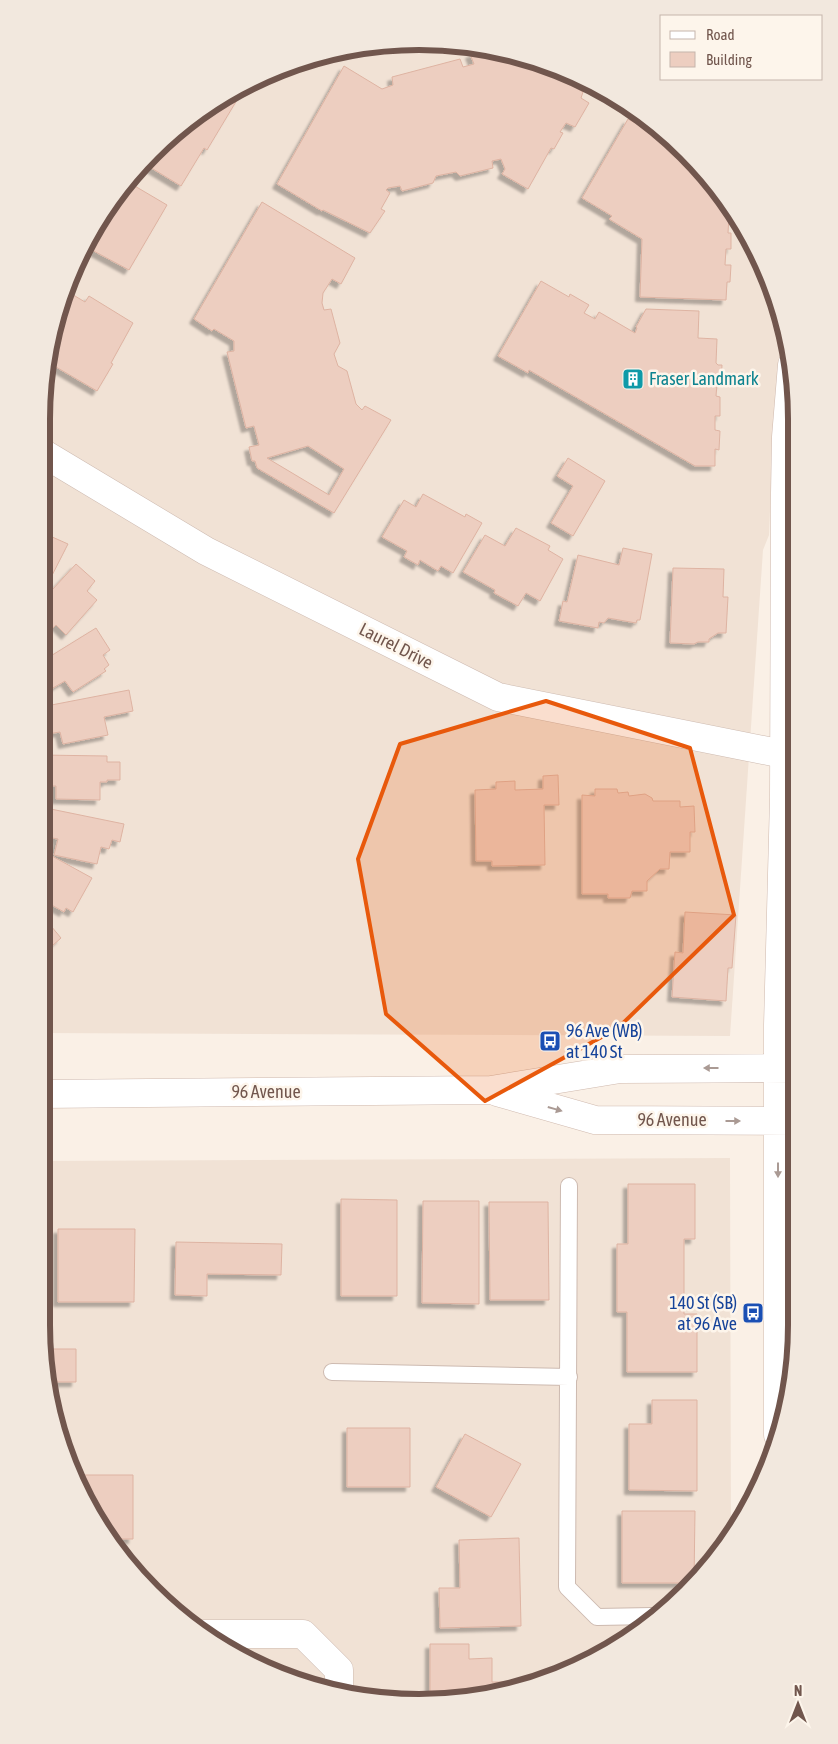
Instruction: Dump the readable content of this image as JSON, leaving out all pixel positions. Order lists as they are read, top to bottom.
{
  "streets": {
    "main road": ["Laurel Drive", "96 Avenue"]
  },
  "places": {
    "building": ["Fraser Landmark"],
    "bus stop": ["96 Ave (WB) at 140 St", "140 St (SB) at 96 Ave"]
  },
  "legend": ["Road", "Building"],
  "north": "top"
}
